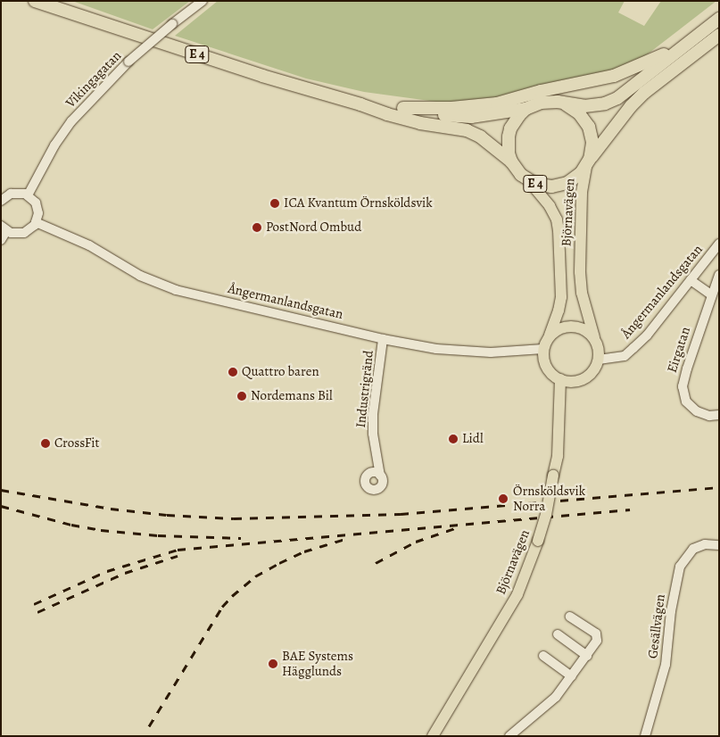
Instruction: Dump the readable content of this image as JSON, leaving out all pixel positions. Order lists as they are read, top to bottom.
{
  "streets": {
    "highway": ["E 4"],
    "main road": ["Björnavägen"],
    "street": [
      "Vikingagatan",
      "Ångermanlandsgatan",
      "Eirgatan",
      "Industrigränd",
      "Gesällvägen"
    ]
  },
  "crossings": [
    ["E 4", "Björnavägen"],
    ["Björnavägen", "Ångermanlandsgatan"],
    ["Ångermanlandsgatan", "Industrigränd"]
  ],
  "places": [
    "ICA Kvantum Örnsköldsvik",
    "PostNord Ombud",
    "Quattro baren",
    "Nordemans Bil",
    "Lidl",
    "CrossFit",
    "Örnsköldsvik Norra",
    "BAE Systems Hägglunds"
  ]
}
